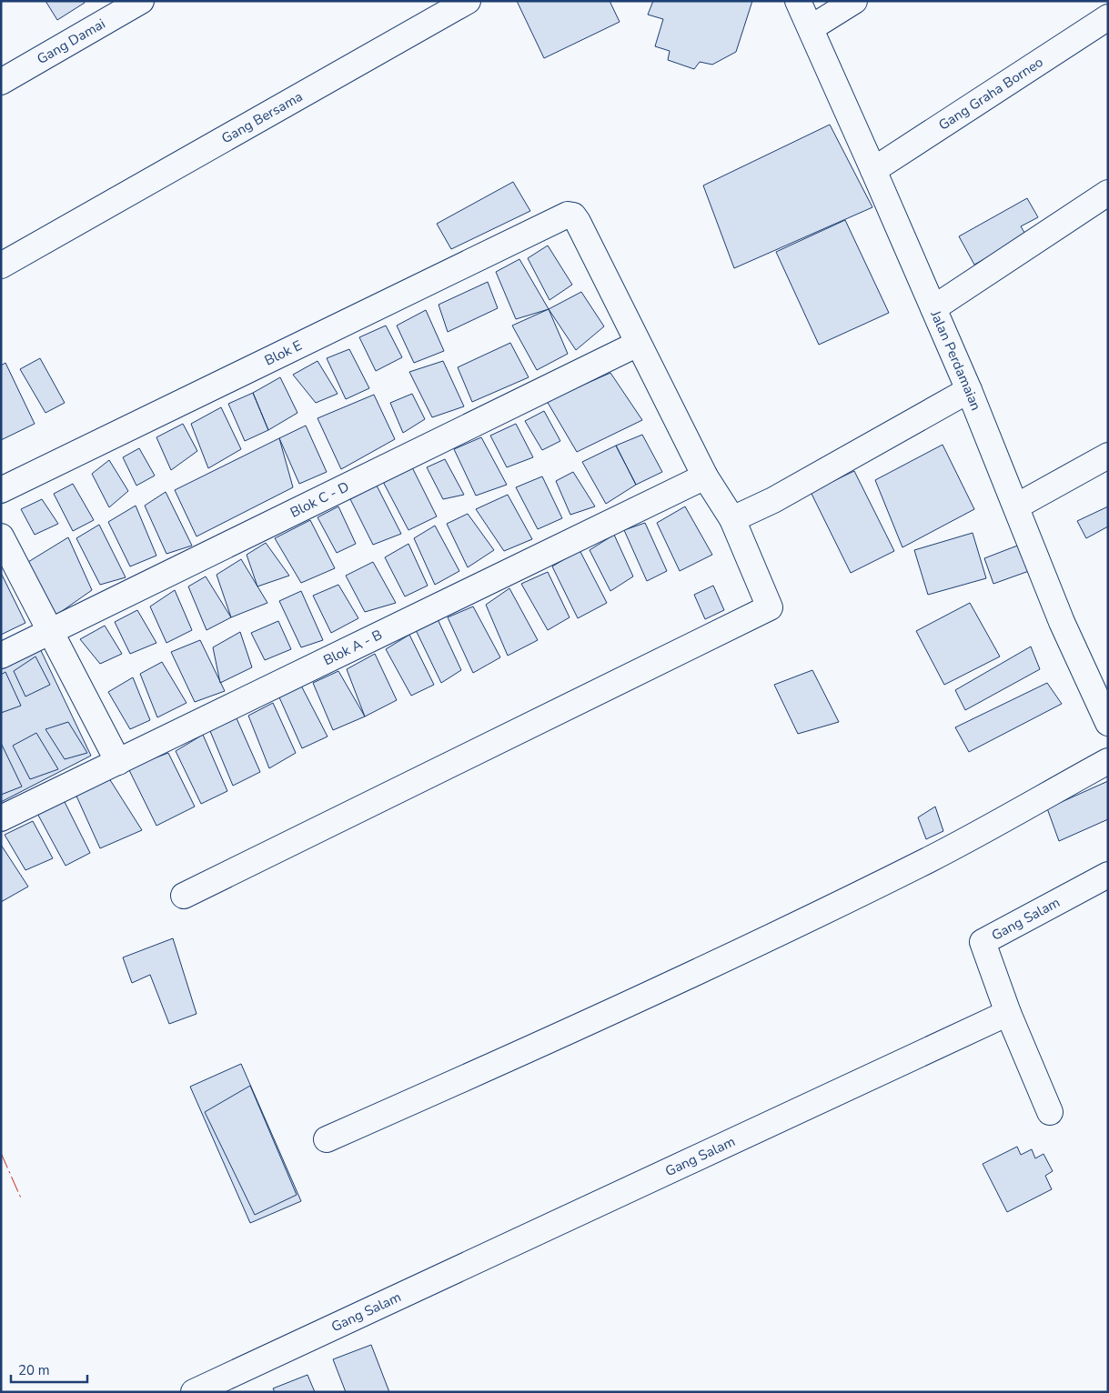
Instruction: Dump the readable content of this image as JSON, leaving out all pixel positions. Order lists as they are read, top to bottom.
{
  "streets": {
    "street": [
      "Gang Damai",
      "Gang Graha Borneo",
      "Gang Bersama",
      "Blok E",
      "Jalan Perdamaian",
      "Blok C - D",
      "Blok A - B",
      "Gang Salam"
    ]
  },
  "crossings": [
    ["Gang Graha Borneo", "Jalan Perdamaian"],
    ["Blok E", "Blok C - D"]
  ],
  "scale_bar": "20 m"
}
